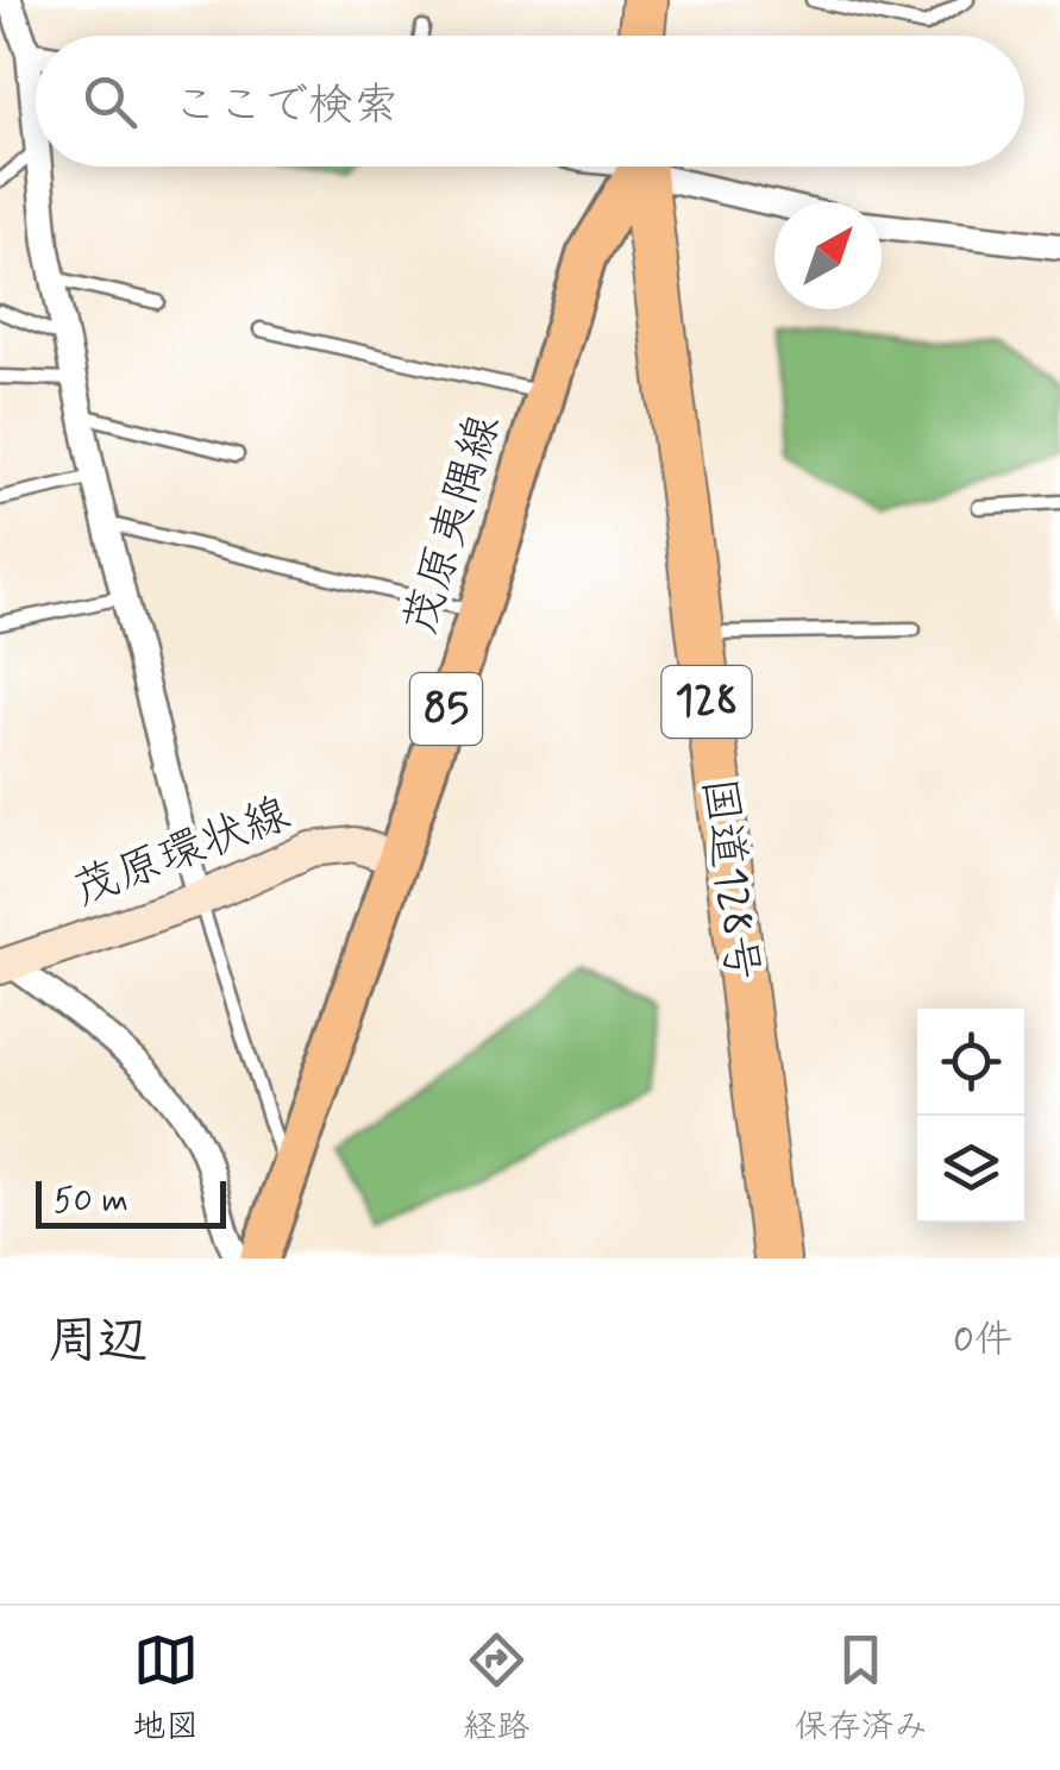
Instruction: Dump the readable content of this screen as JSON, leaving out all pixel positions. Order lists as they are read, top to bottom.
{
  "streets": {
    "highway": ["128", "国道128号"],
    "main road": ["茂原夷隅線", "85", "茂原環状線"]
  },
  "crossings": [
    ["茂原夷隅線", "茂原環状線"]
  ],
  "scale_bar": "50 m",
  "north": "top right",
  "page": {
    "search": "ここで検索",
    "scale": "50 m",
    "heading": ["周辺", "0件"],
    "nav": ["地図", "経路", "保存済み"]
  }
}
